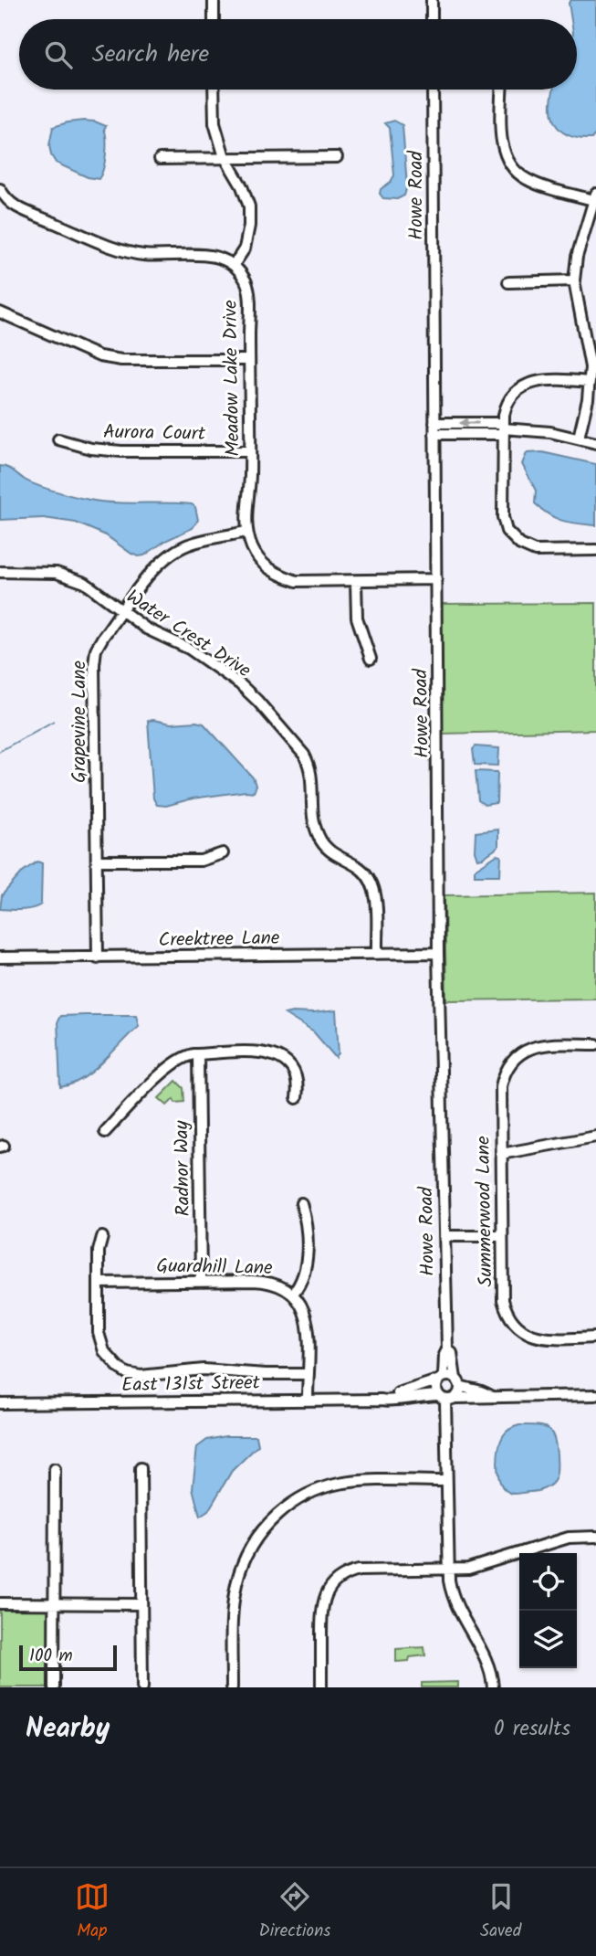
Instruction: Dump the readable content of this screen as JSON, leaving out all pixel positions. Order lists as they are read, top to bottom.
{
  "streets": {
    "street": [
      "Howe Road",
      "Meadow Lake Drive",
      "Aurora Court",
      "Water Crest Drive",
      "Grapevine Lane",
      "Creektree Lane",
      "Radnor Way",
      "Summerwood Lane",
      "Guardhill Lane",
      "East 131st Street"
    ]
  },
  "crossings": [
    ["Howe Road", "Meadow Lake Drive"],
    ["Howe Road", "Creektree Lane"],
    ["Howe Road", "East 131st Street"],
    ["Meadow Lake Drive", "Aurora Court"],
    ["Meadow Lake Drive", "Grapevine Lane"],
    ["Water Crest Drive", "Grapevine Lane"],
    ["Water Crest Drive", "Creektree Lane"],
    ["Grapevine Lane", "Creektree Lane"],
    ["Radnor Way", "Guardhill Lane"],
    ["Guardhill Lane", "East 131st Street"]
  ],
  "scale_bar": "100 m",
  "page": {
    "search": "Search here",
    "scale": "100 m",
    "heading": ["Nearby", "0 results"],
    "nav": ["Map", "Directions", "Saved"]
  }
}
